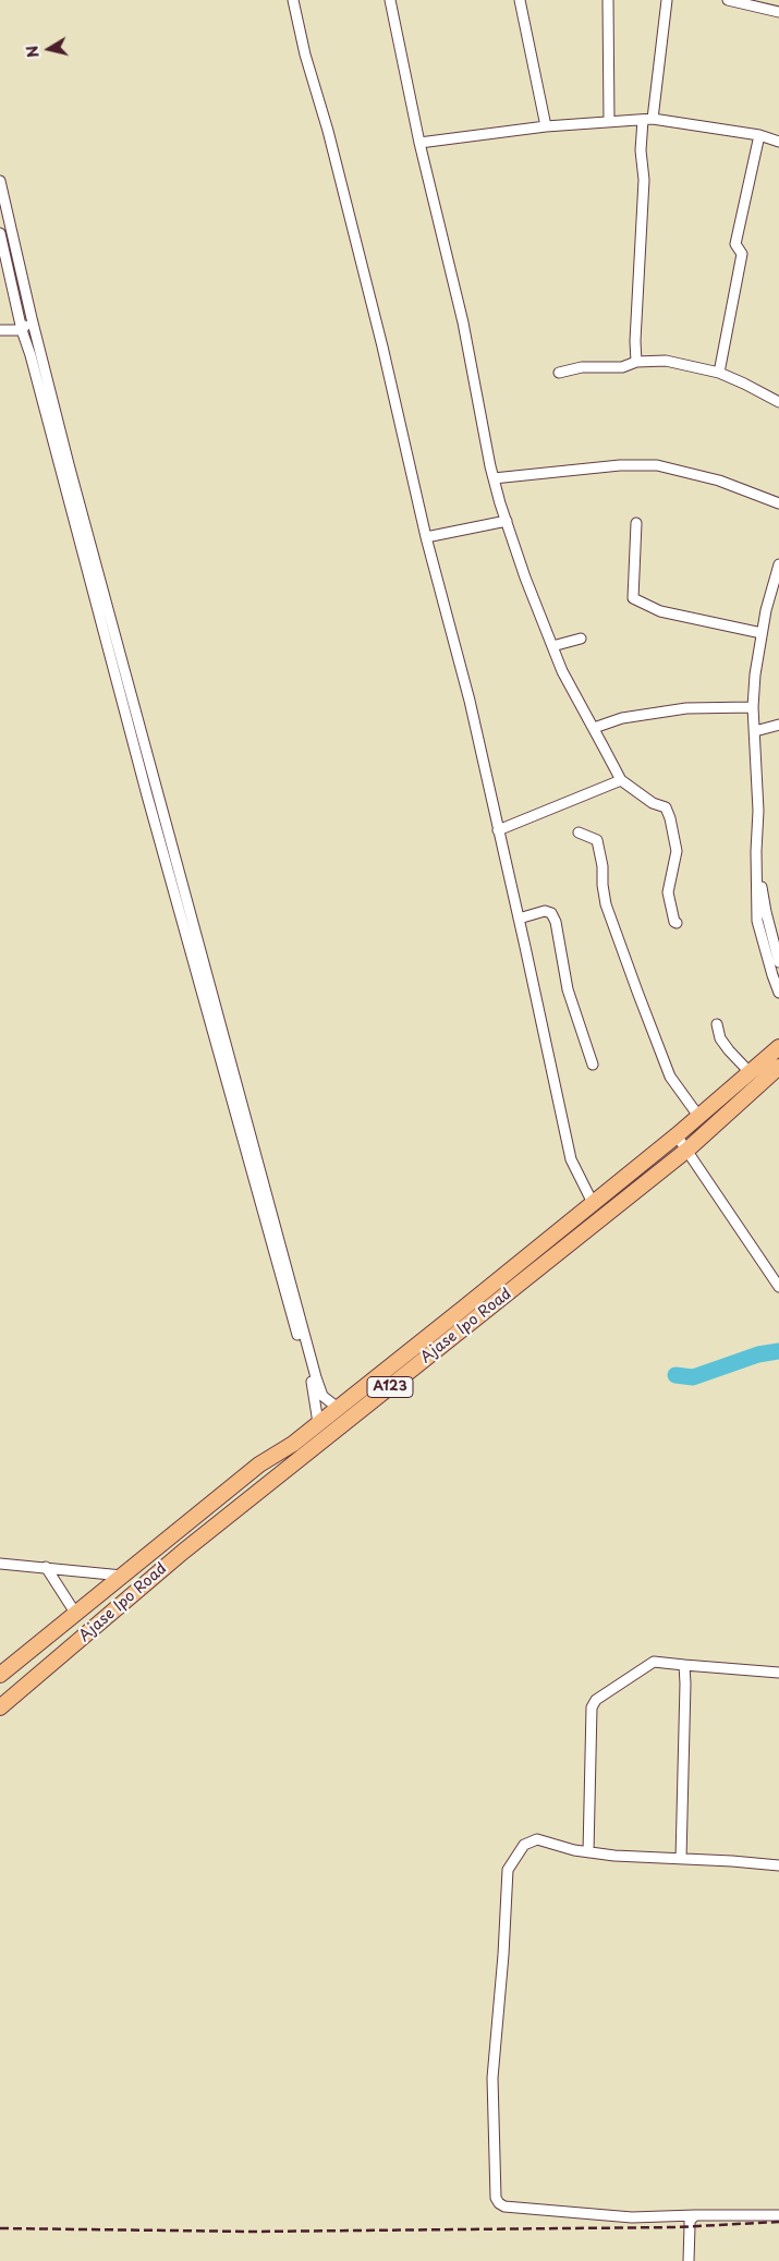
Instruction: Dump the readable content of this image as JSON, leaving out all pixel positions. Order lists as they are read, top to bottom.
{
  "streets": {
    "highway": ["Ajase Ipo Road", "A123"]
  },
  "north": "left"
}
